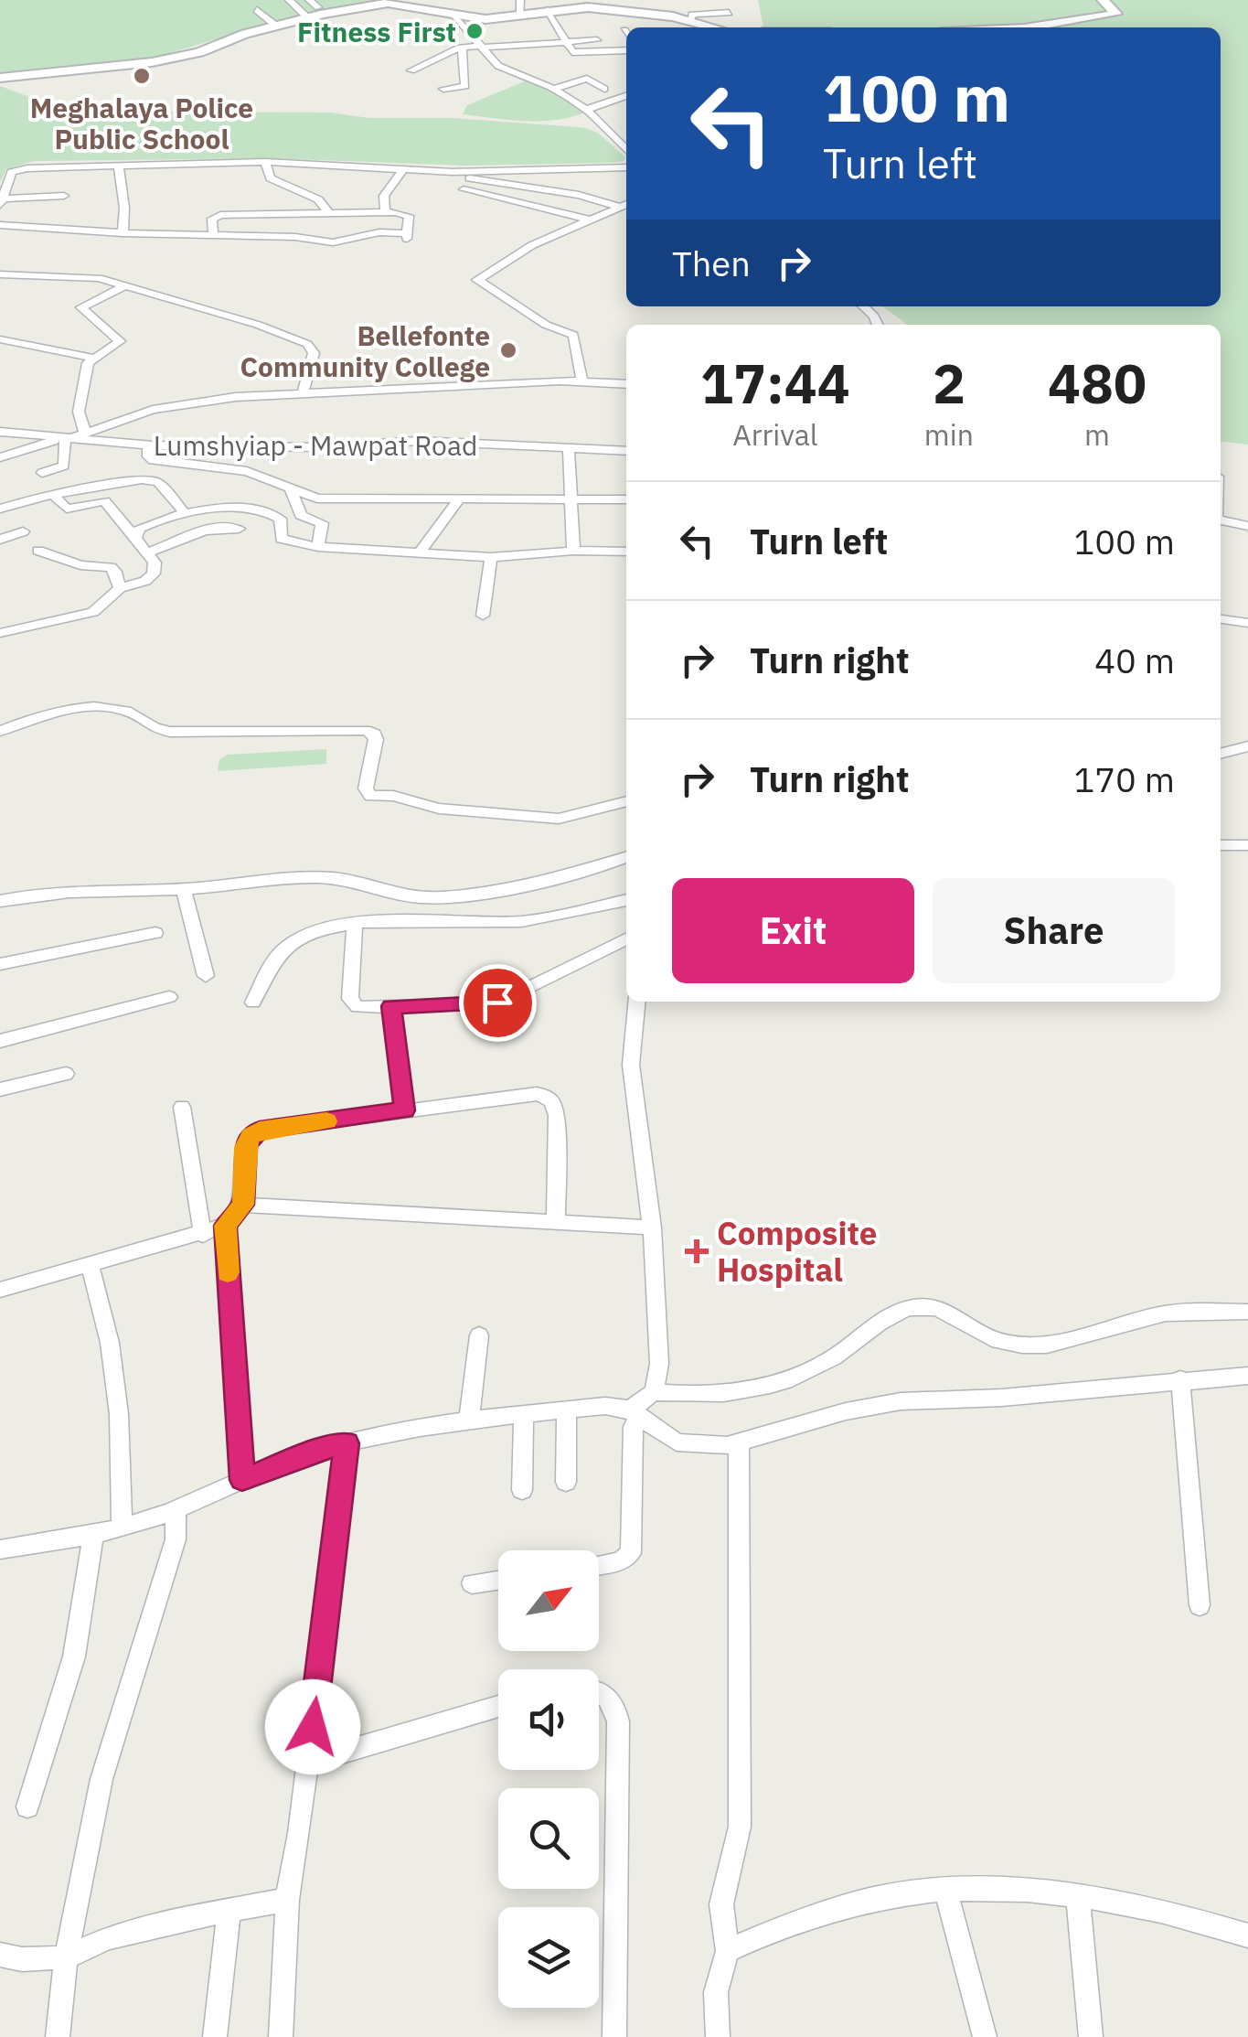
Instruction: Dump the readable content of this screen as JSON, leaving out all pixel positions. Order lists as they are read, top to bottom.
{
  "streets": {
    "street": ["Lumshyiap - Mawpat Road"]
  },
  "places": {
    "other": ["Fitness First", "Meghalaya Police Public School", "Bellefonte Community College"],
    "health": ["Composite Hospital"]
  },
  "north": "top right",
  "page": {
    "turn": ["100 m", "Turn left"],
    "then": "Then",
    "eta": [
      "17:44",
      "Arrival",
      "2",
      "min",
      "480",
      "m"
    ],
    "list": [
      {
        "name": "Turn left",
        "value": "100 m"
      },
      {
        "name": "Turn right",
        "value": "40 m"
      },
      {
        "name": "Turn right",
        "value": "170 m"
      }
    ],
    "buttons": ["Exit", "Share"]
  }
}
